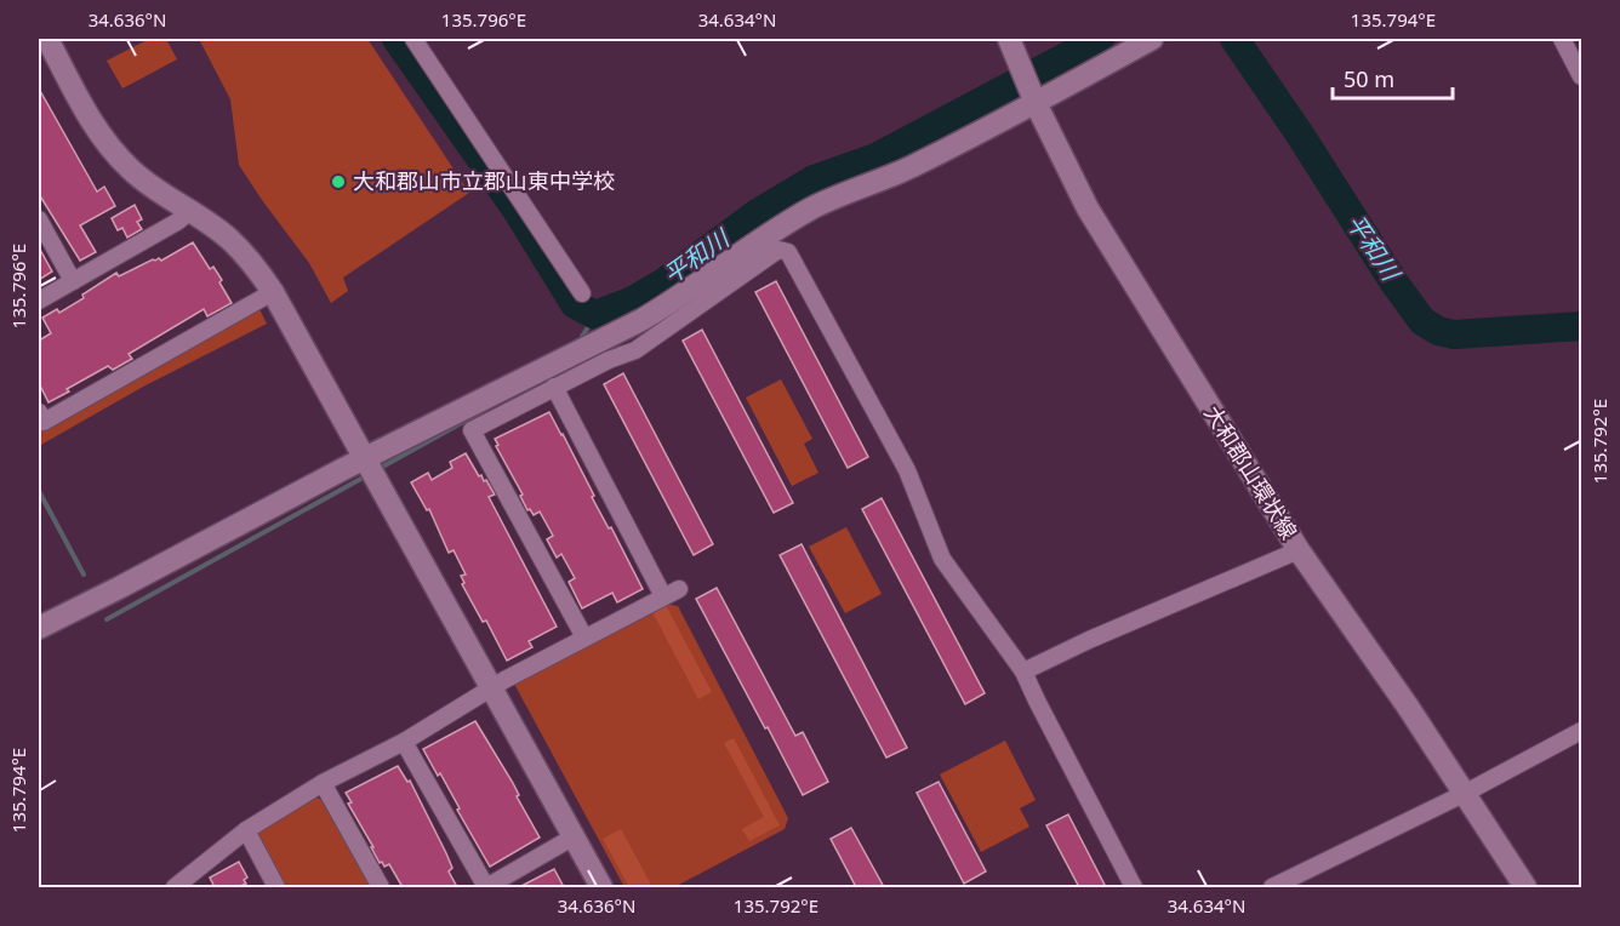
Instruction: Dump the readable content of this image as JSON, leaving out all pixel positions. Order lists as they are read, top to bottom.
{
  "streets": {
    "street": ["大和郡山環状線"]
  },
  "water": ["平和川"],
  "places": ["大和郡山市立郡山東中学校"],
  "scale_bar": "50 m",
  "coordinates": [
    "34.636°N",
    "135.796°E",
    "34.634°N",
    "135.794°E",
    "135.792°E"
  ]
}
